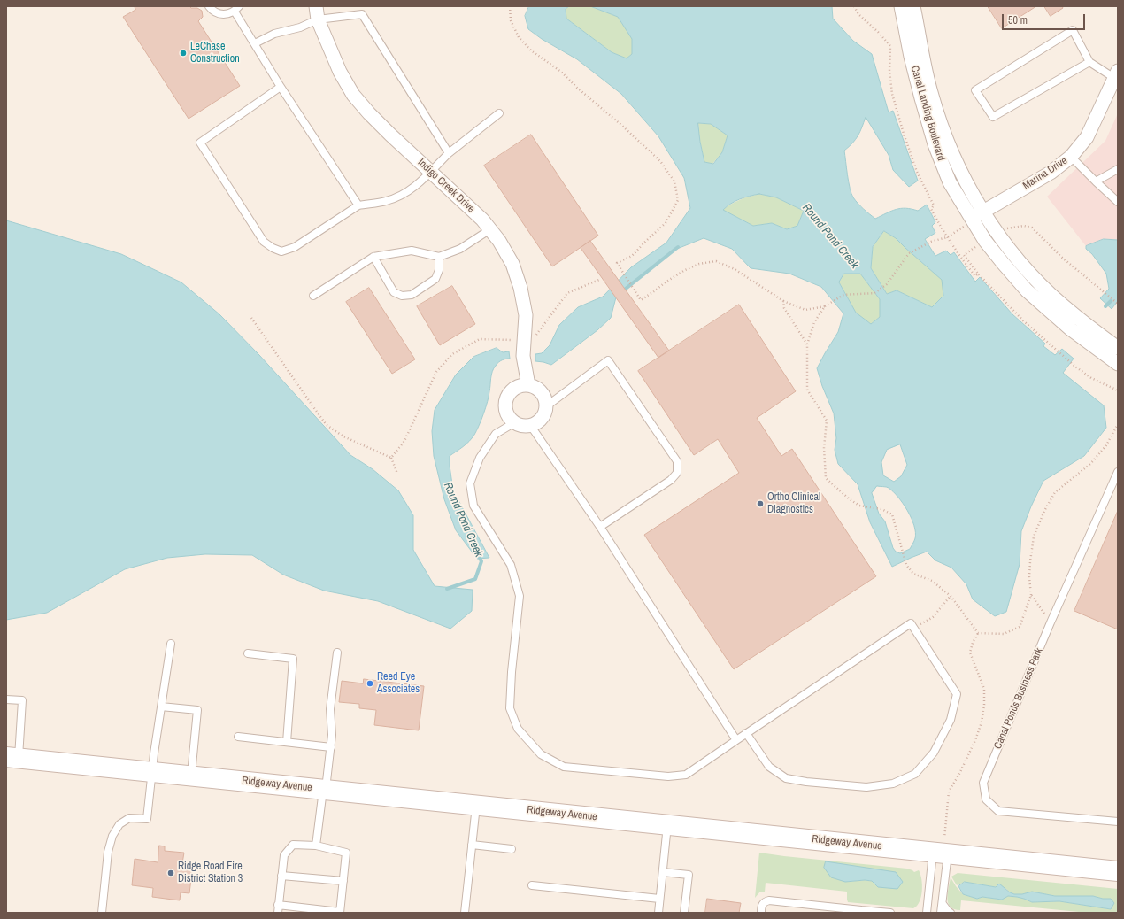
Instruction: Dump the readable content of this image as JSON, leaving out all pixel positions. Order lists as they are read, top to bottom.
{
  "streets": {
    "main road": ["Ridgeway Avenue"],
    "street": ["Canal Landing Boulevard", "Marina Drive", "Indigo Creek Drive"],
    "lane": ["Canal Ponds Business Park"]
  },
  "crossings": [
    ["Canal Landing Boulevard", "Marina Drive"]
  ],
  "water": ["Round Pond Creek"],
  "places": [
    "LeChase Construction",
    "Ortho Clinical Diagnostics",
    "Reed Eye Associates",
    "Ridge Road Fire District Station 3"
  ],
  "scale_bar": "50 m"
}
